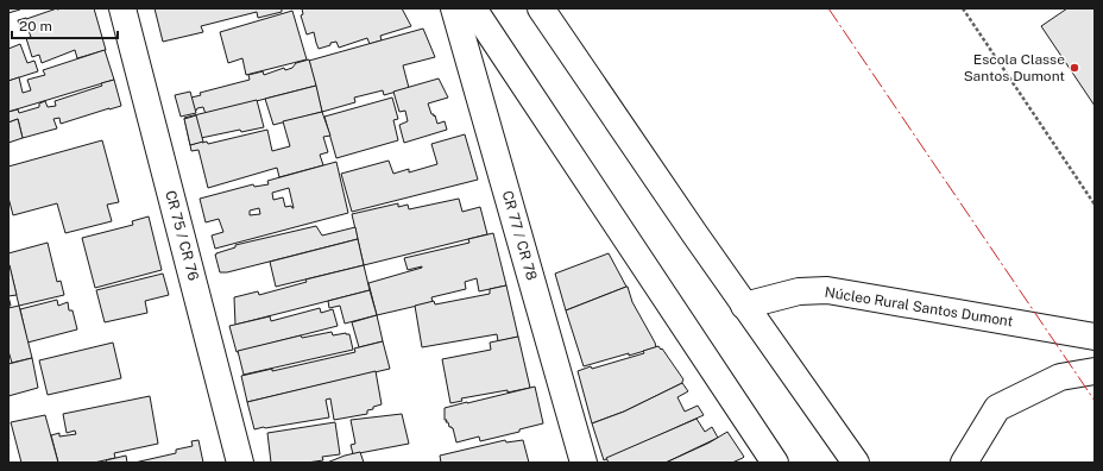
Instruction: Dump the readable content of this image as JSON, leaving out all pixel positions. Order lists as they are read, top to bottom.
{
  "streets": {
    "street": ["CR 75 / CR 76", "CR 77 / CR 78", "Núcleo Rural Santos Dumont"]
  },
  "places": ["Escola Classe Santos Dumont"],
  "scale_bar": "20 m"
}
